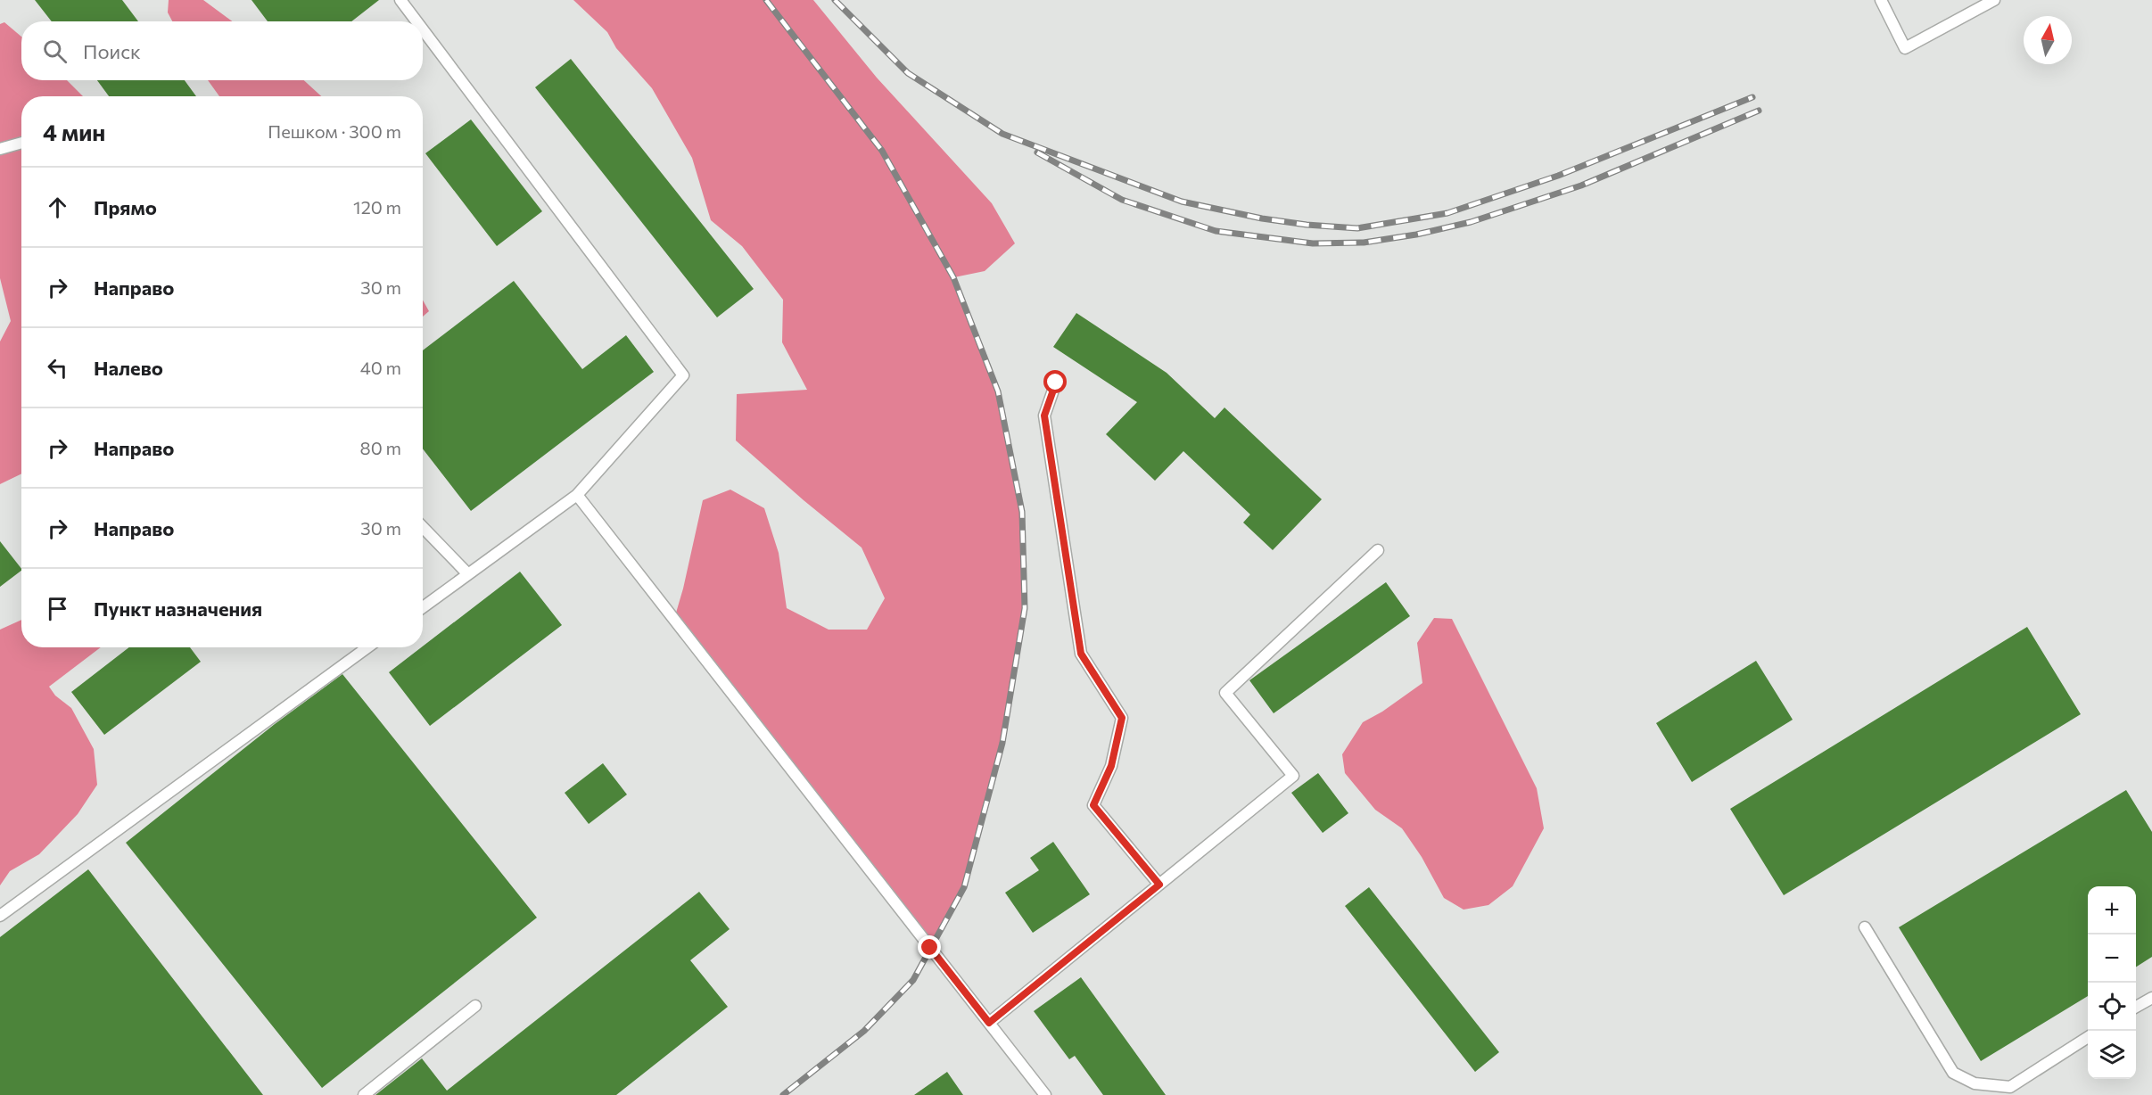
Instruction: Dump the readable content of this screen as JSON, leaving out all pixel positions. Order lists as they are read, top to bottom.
{
  "north": "top",
  "page": {
    "search": "Поиск",
    "heading": ["4 мин", "Пешком · 300 m"],
    "list": [
      ["Прямо", "120 m"],
      ["Направо", "30 m"],
      ["Налево", "40 m"],
      ["Направо", "80 m"],
      ["Направо", "30 m"],
      "Пункт назначения"
    ],
    "map_buttons": ["+", "−"]
  }
}
